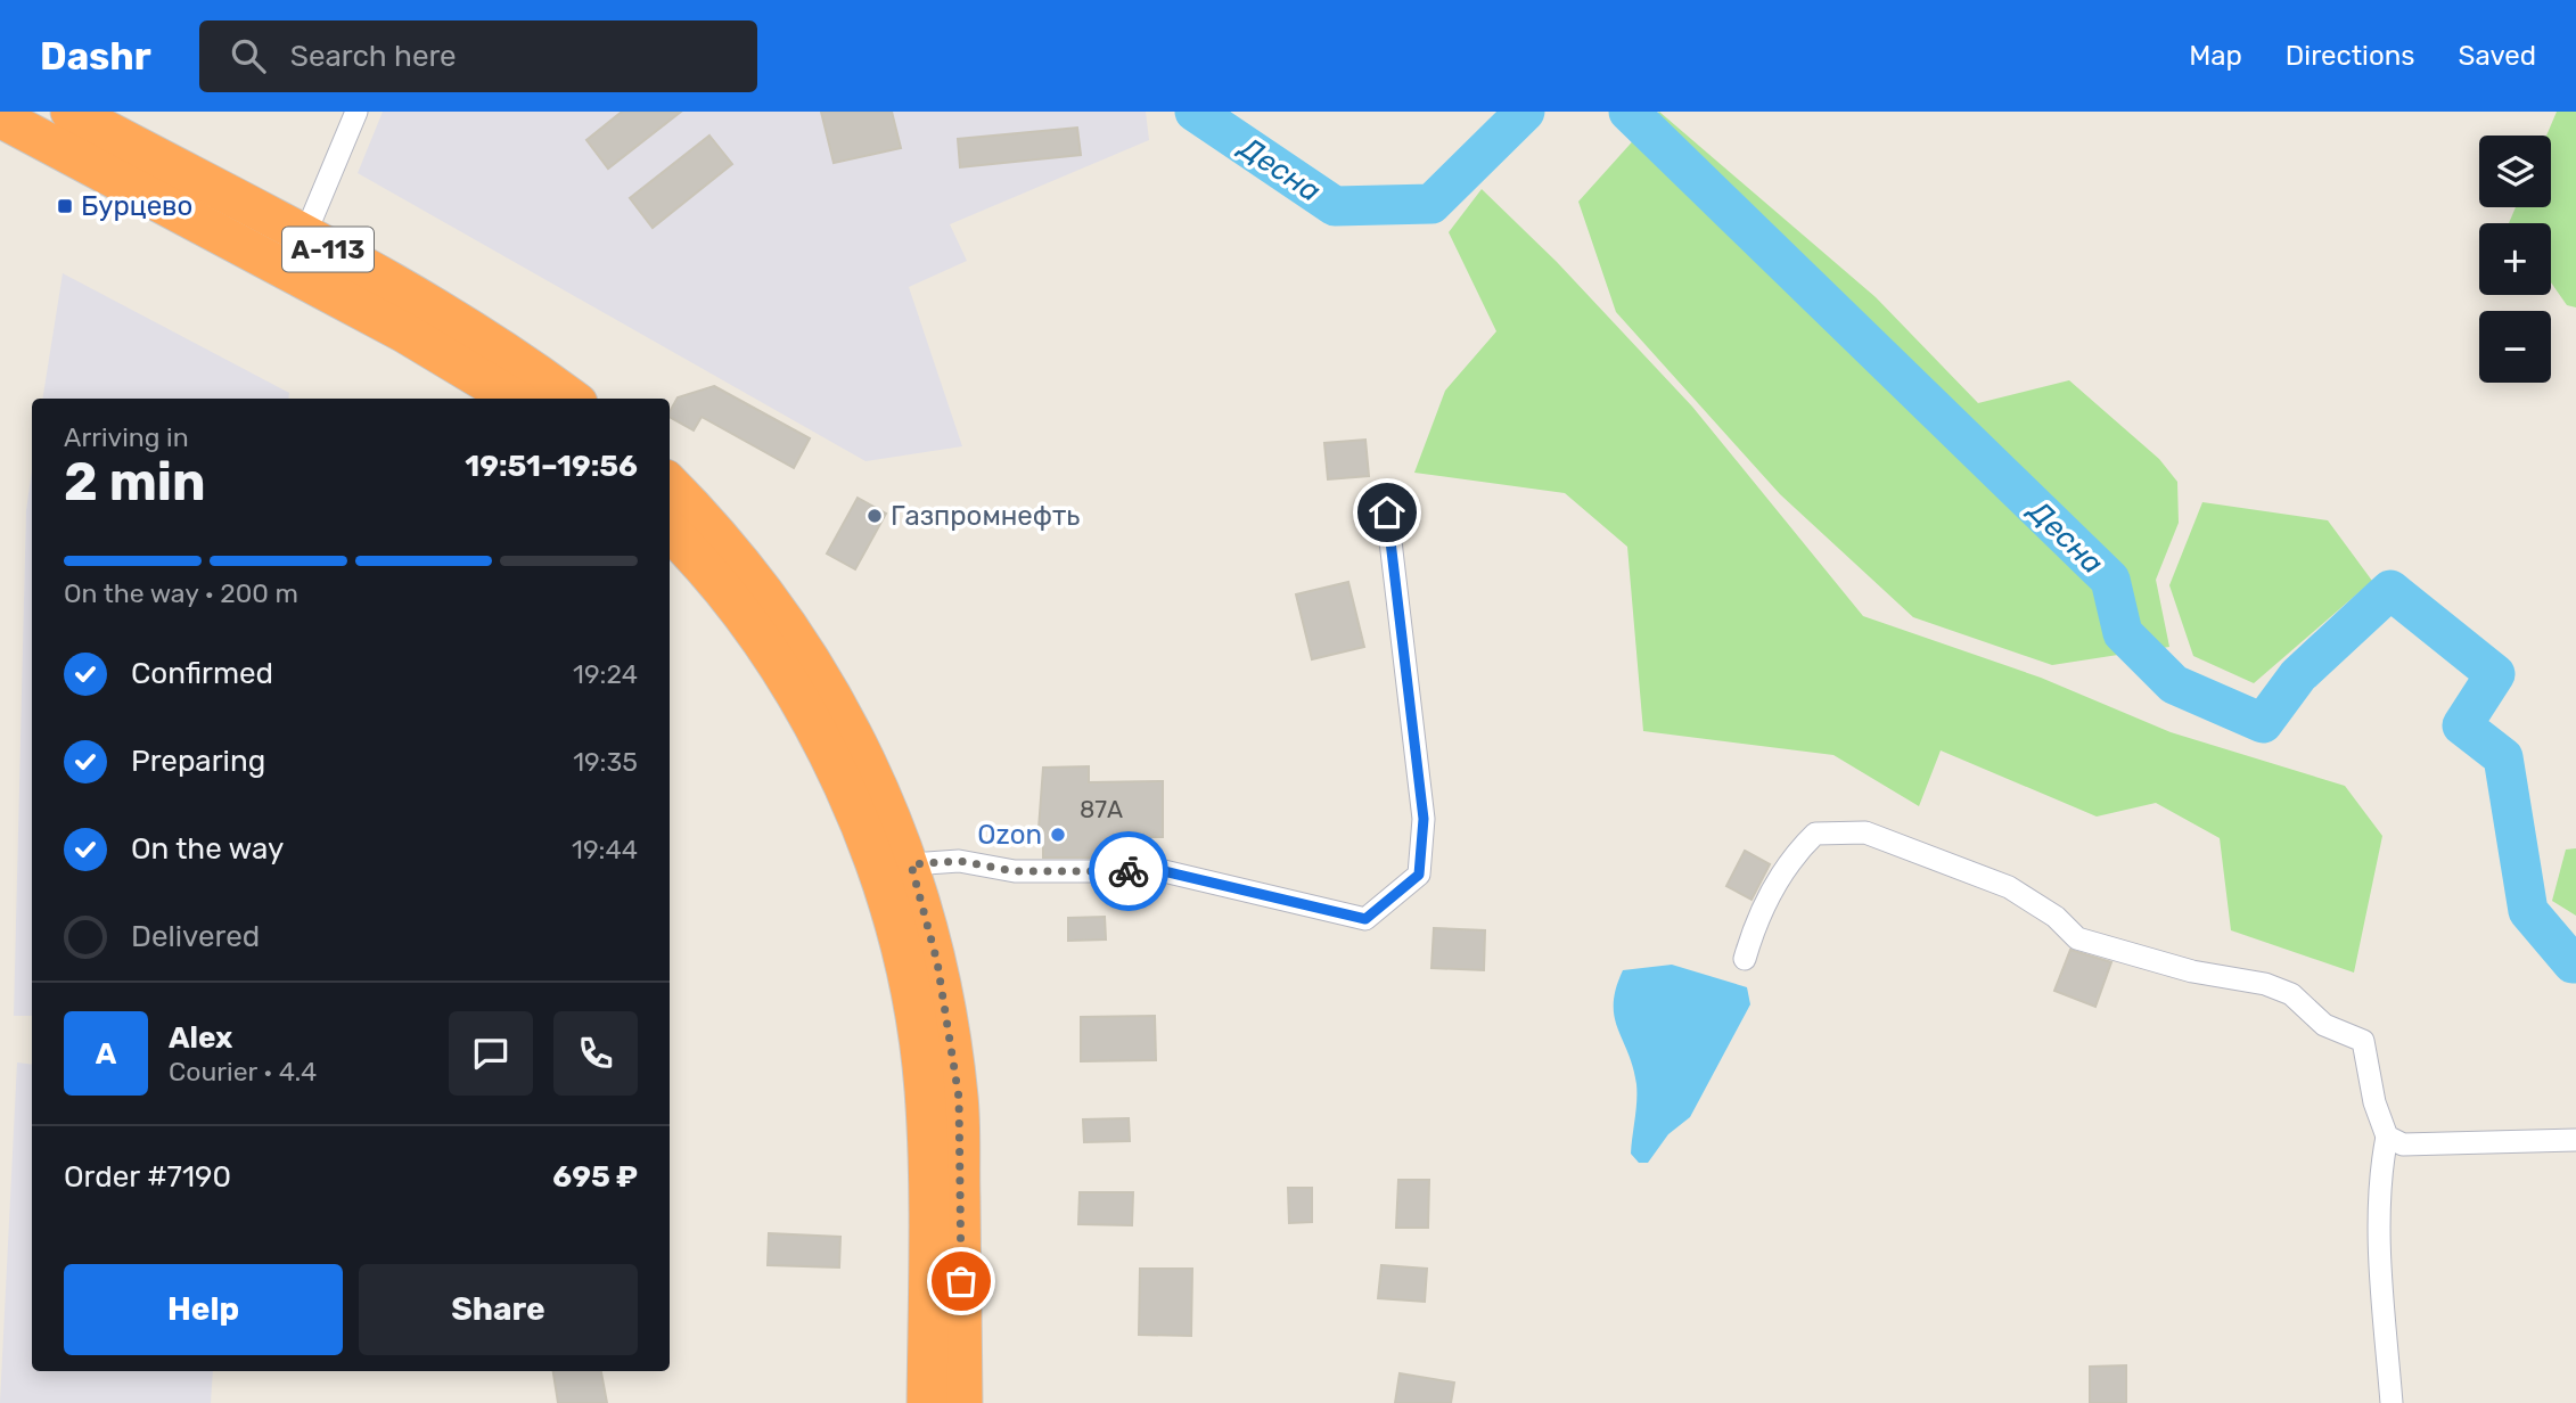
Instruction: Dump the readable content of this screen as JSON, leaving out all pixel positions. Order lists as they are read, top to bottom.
{
  "streets": {
    "highway": ["А-113"]
  },
  "water": ["Десна"],
  "places": {
    "transit": ["Бурцево"],
    "other": ["Газпромнефть", "Ozon"]
  },
  "house_numbers": ["87А"],
  "page": {
    "header": "Dashr",
    "search": "Search here",
    "nav": ["Map", "Directions", "Saved"],
    "map_buttons": ["+", "−"],
    "heading": ["2 min", "Arriving in", "19:51–19:56"],
    "panel": [
      "Alex",
      "Courier · 4.4",
      "Order #7190",
      "695 ₽"
    ],
    "bar": "On the way · 200 m",
    "list": [
      ["Confirmed", "19:24"],
      ["Preparing", "19:35"],
      ["On the way", "19:44"],
      "Delivered"
    ],
    "round": "A",
    "buttons": ["Help", "Share"]
  }
}
